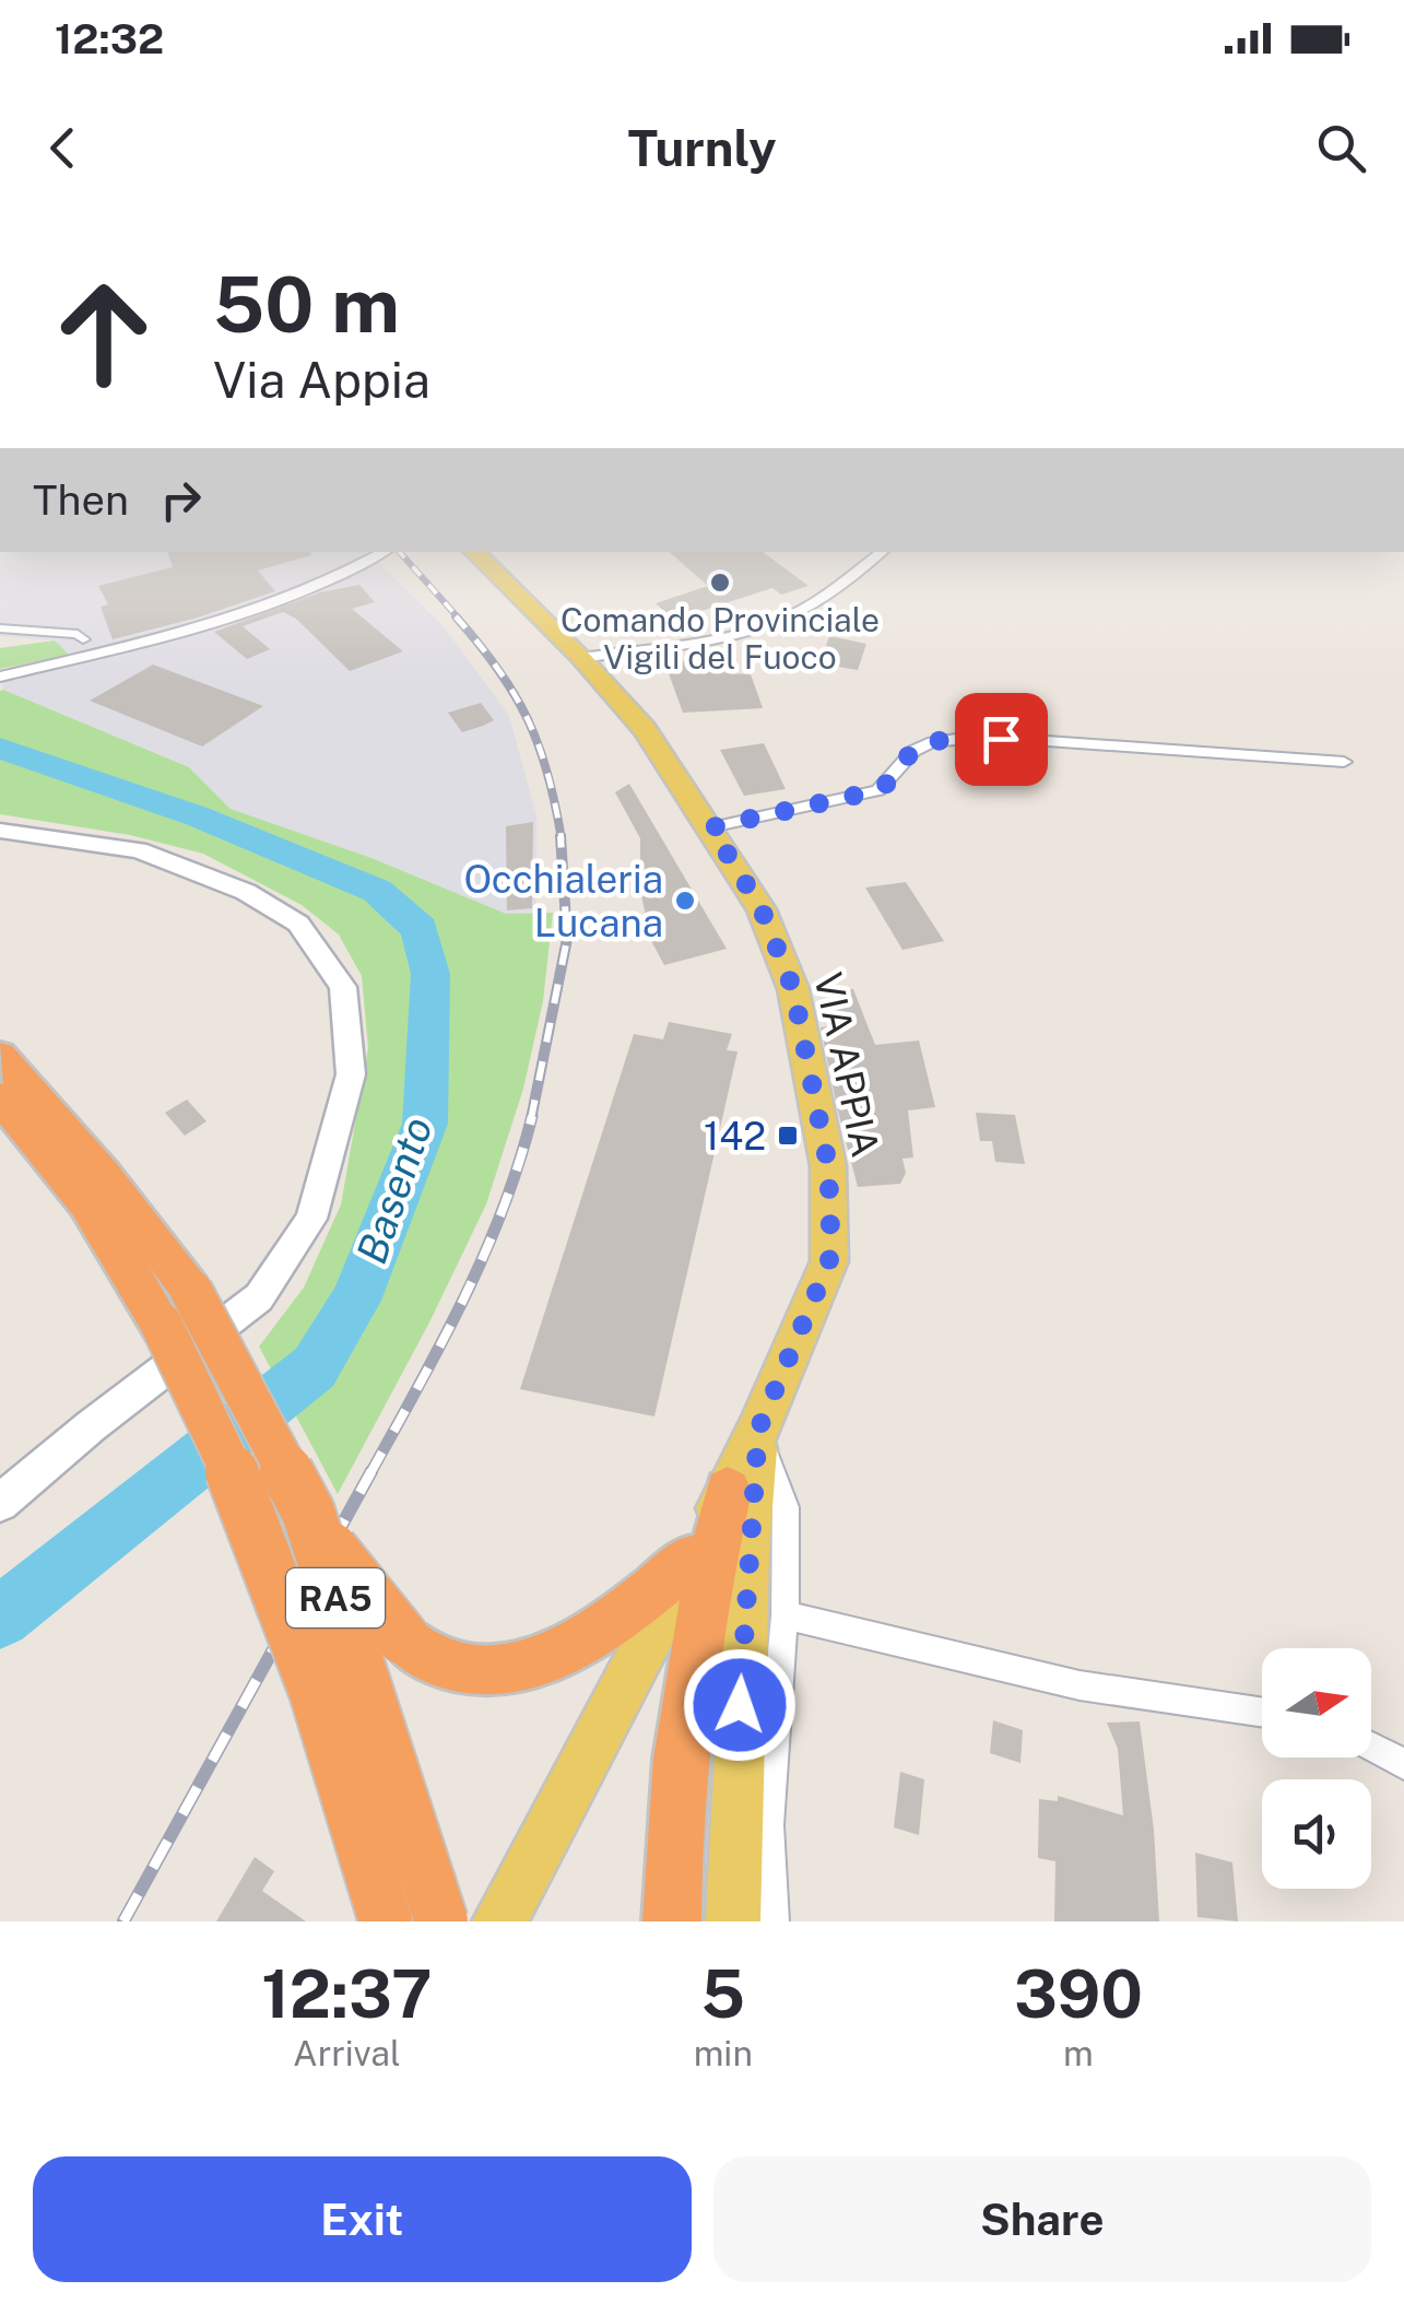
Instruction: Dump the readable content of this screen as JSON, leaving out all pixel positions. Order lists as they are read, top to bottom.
{
  "streets": {
    "highway": ["RA5"],
    "main road": ["VIA APPIA"]
  },
  "water": ["Basento"],
  "places": {
    "other": ["Comando Provinciale Vigili del Fuoco", "Occhialeria Lucana"],
    "transit": ["142"]
  },
  "north": "right",
  "page": {
    "status": "12:32",
    "header": "Turnly",
    "turn": ["50 m", "Via Appia"],
    "then": "Then",
    "eta": [
      "12:37",
      "Arrival",
      "5",
      "min",
      "390",
      "m"
    ],
    "buttons": ["Exit", "Share"]
  }
}
